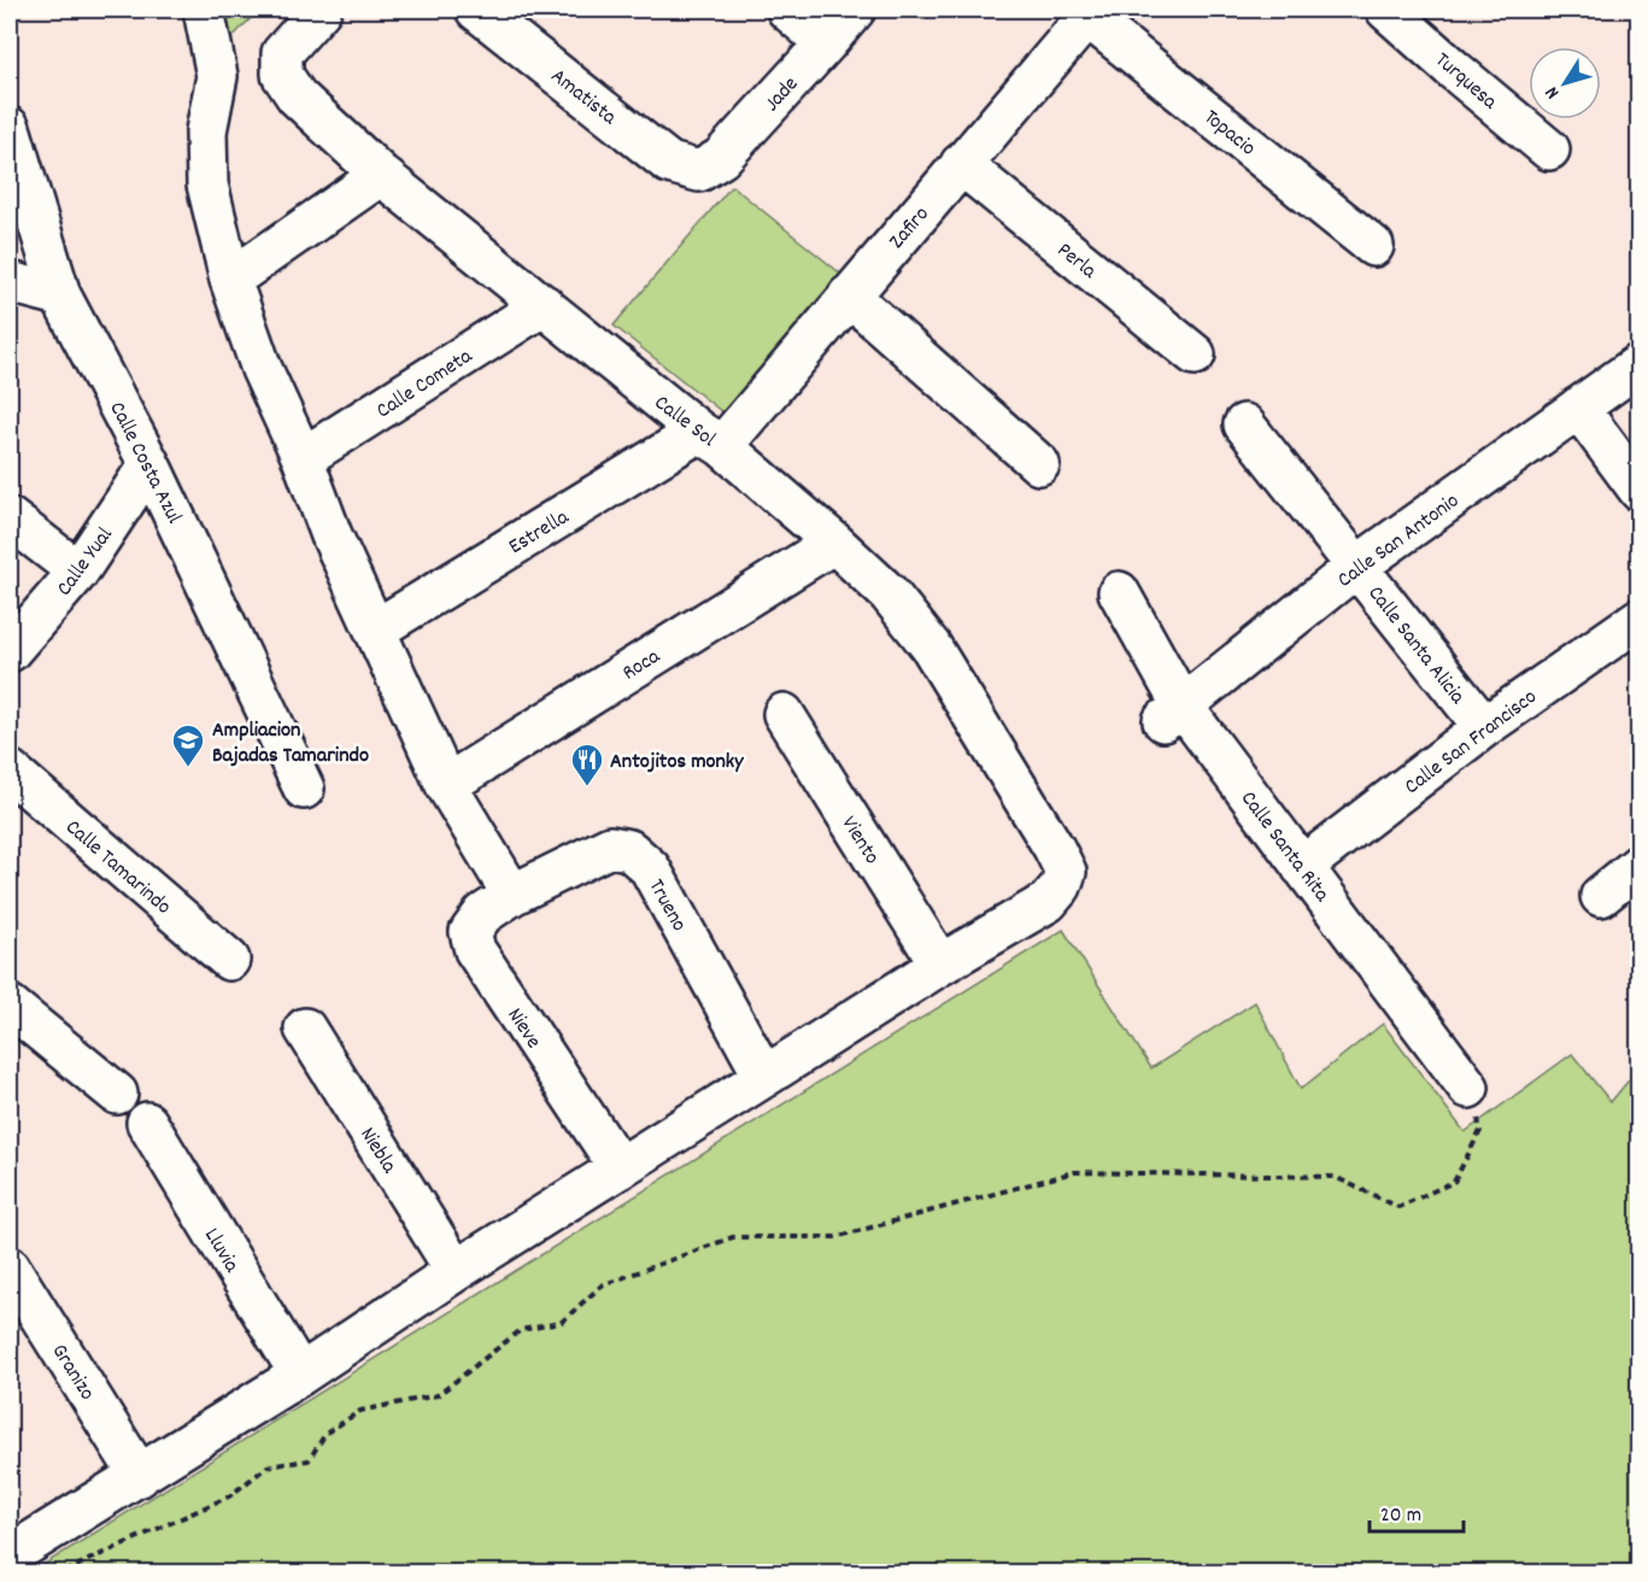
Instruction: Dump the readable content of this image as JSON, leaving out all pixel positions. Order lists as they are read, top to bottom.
{
  "streets": {
    "street": [
      "Turquesa",
      "Jade",
      "Amatista",
      "Topacio",
      "Zafiro",
      "Perla",
      "Calle Cometa",
      "Calle Sol",
      "Calle Costa Azul",
      "Estrella",
      "Calle San Antonio",
      "Calle Yual",
      "Calle Santa Alicia",
      "Roca",
      "Calle San Francisco",
      "Viento",
      "Calle Santa Rita",
      "Calle Tamarindo",
      "Trueno",
      "Nieve",
      "Niebla",
      "Lluvia",
      "Granizo"
    ]
  },
  "crossings": [
    ["Jade", "Amatista"],
    ["Topacio", "Zafiro"],
    ["Zafiro", "Perla"],
    ["Zafiro", "Calle Sol"],
    ["Zafiro", "Estrella"],
    ["Calle Cometa", "Calle Sol"],
    ["Calle Sol", "Estrella"],
    ["Calle Sol", "Roca"],
    ["Calle Sol", "Viento"],
    ["Calle Costa Azul", "Calle Yual"],
    ["Calle San Antonio", "Calle Santa Alicia"],
    ["Calle San Antonio", "Calle Santa Rita"],
    ["Calle Santa Alicia", "Calle San Francisco"],
    ["Calle San Francisco", "Calle Santa Rita"],
    ["Trueno", "Nieve"]
  ],
  "places": {
    "school or university": ["Ampliacion Bajadas Tamarindo"],
    "restaurant": ["Antojitos monky"]
  },
  "scale_bar": "20 m",
  "north": "bottom left"
}
